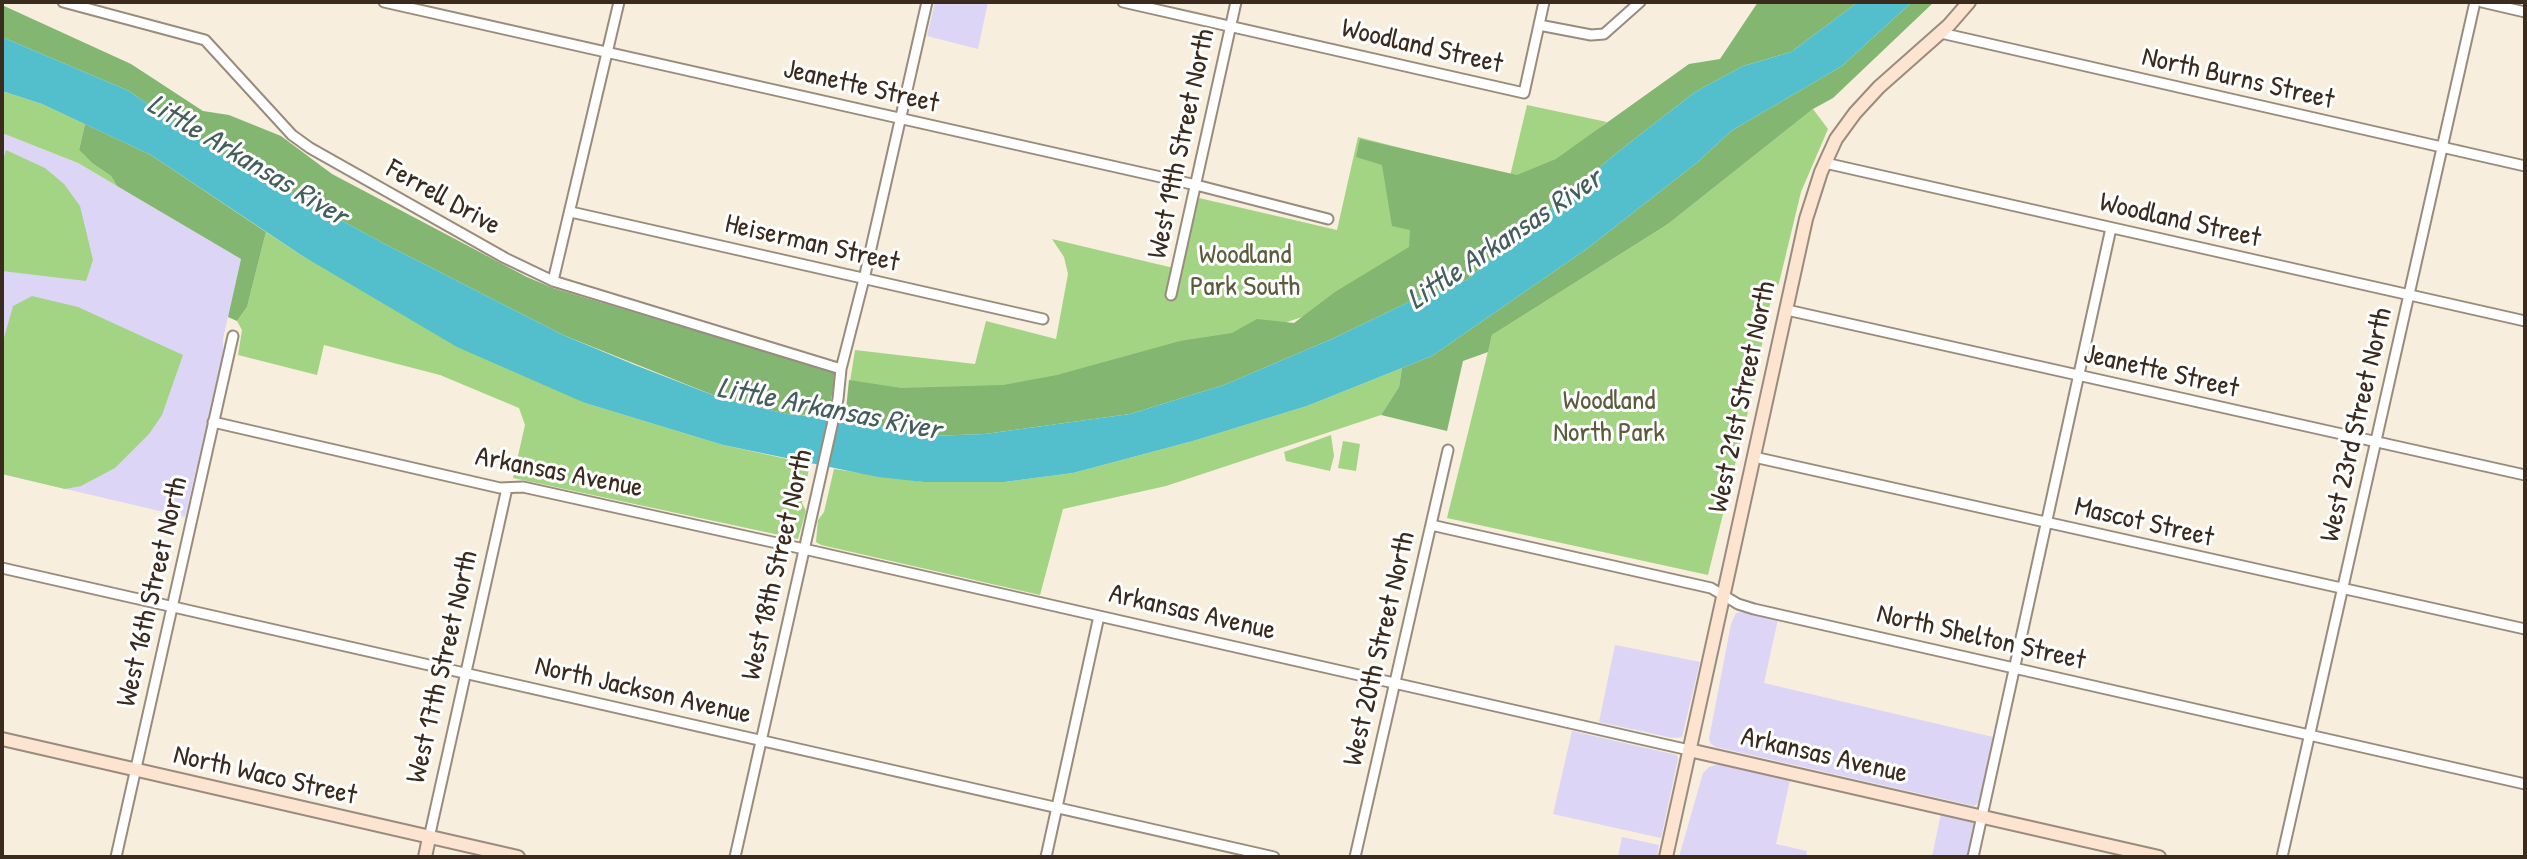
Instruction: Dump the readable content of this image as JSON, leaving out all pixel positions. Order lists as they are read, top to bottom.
{
  "streets": {
    "street": [
      "Woodland Street",
      "North Burns Street",
      "Jeanette Street",
      "West 19th Street North",
      "Ferrell Drive",
      "Heiserman Street",
      "West 21st Street North",
      "West 23rd Street North",
      "Arkansas Avenue",
      "Mascot Street",
      "West 18th Street North",
      "West 16th Street North",
      "North Shelton Street",
      "West 20th Street North",
      "West 17th Street North",
      "North Jackson Avenue",
      "North Waco Street"
    ]
  },
  "crossings": [
    ["Woodland Street", "West 19th Street North"],
    ["Woodland Street", "West 21st Street North"],
    ["Woodland Street", "West 23rd Street North"],
    ["North Burns Street", "West 21st Street North"],
    ["North Burns Street", "West 23rd Street North"],
    ["Jeanette Street", "West 19th Street North"],
    ["Jeanette Street", "West 21st Street North"],
    ["Jeanette Street", "West 23rd Street North"],
    ["Jeanette Street", "West 18th Street North"],
    ["Ferrell Drive", "West 18th Street North"],
    ["Heiserman Street", "West 18th Street North"],
    ["West 21st Street North", "Arkansas Avenue"],
    ["West 21st Street North", "Mascot Street"],
    ["West 21st Street North", "North Shelton Street"],
    ["West 23rd Street North", "Mascot Street"],
    ["West 23rd Street North", "North Shelton Street"],
    ["Arkansas Avenue", "West 18th Street North"],
    ["Arkansas Avenue", "West 16th Street North"],
    ["Arkansas Avenue", "West 20th Street North"],
    ["Arkansas Avenue", "West 17th Street North"],
    ["West 18th Street North", "North Jackson Avenue"],
    ["West 16th Street North", "North Jackson Avenue"],
    ["West 16th Street North", "North Waco Street"],
    ["North Shelton Street", "West 20th Street North"],
    ["West 17th Street North", "North Jackson Avenue"],
    ["West 17th Street North", "North Waco Street"]
  ],
  "water": ["Little Arkansas River"],
  "parks": ["Woodland Park South", "Woodland North Park"]
}
